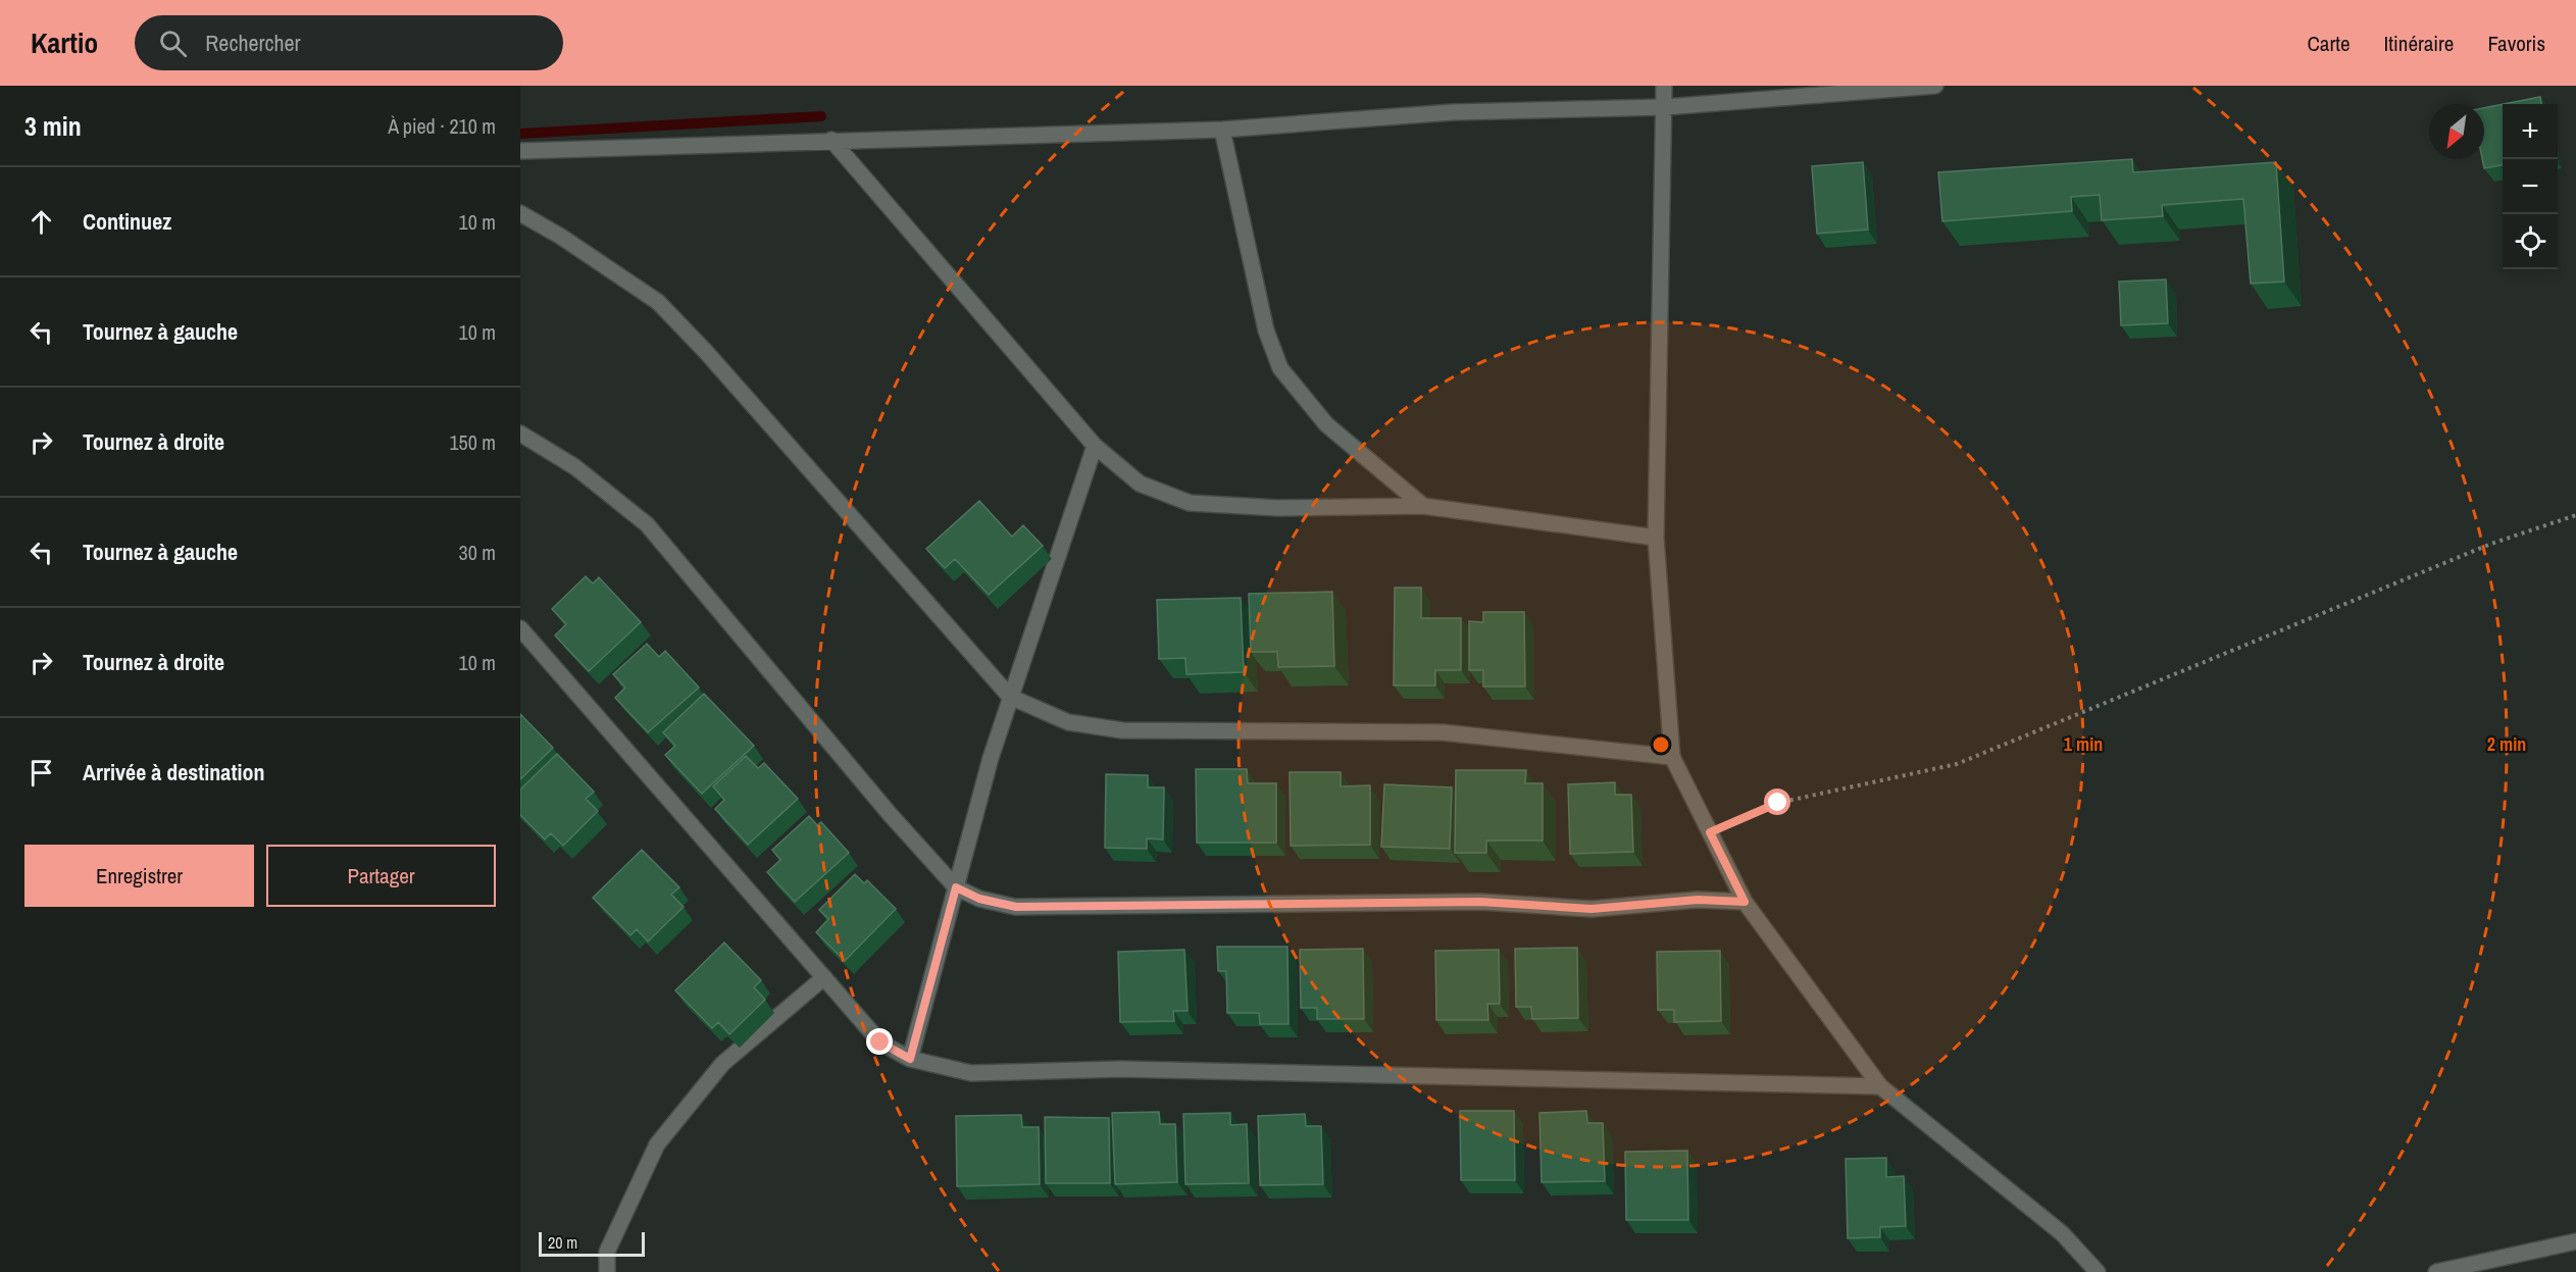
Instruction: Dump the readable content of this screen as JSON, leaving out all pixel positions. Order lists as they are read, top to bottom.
{
  "scale_bar": "20 m",
  "north": "bottom left",
  "page": {
    "header": "Kartio",
    "search": "Rechercher",
    "nav": ["Carte", "Itinéraire", "Favoris"],
    "heading": ["3 min", "À pied · 210 m"],
    "map_buttons": ["+", "−"],
    "list": [
      ["Continuez", "10 m"],
      ["Tournez à gauche", "10 m"],
      ["Tournez à droite", "150 m"],
      ["Tournez à gauche", "30 m"],
      ["Tournez à droite", "10 m"],
      "Arrivée à destination"
    ],
    "buttons": ["Enregistrer", "Partager"],
    "scale": "20 m"
  },
  "rings": ["1 min", "2 min"]
}
